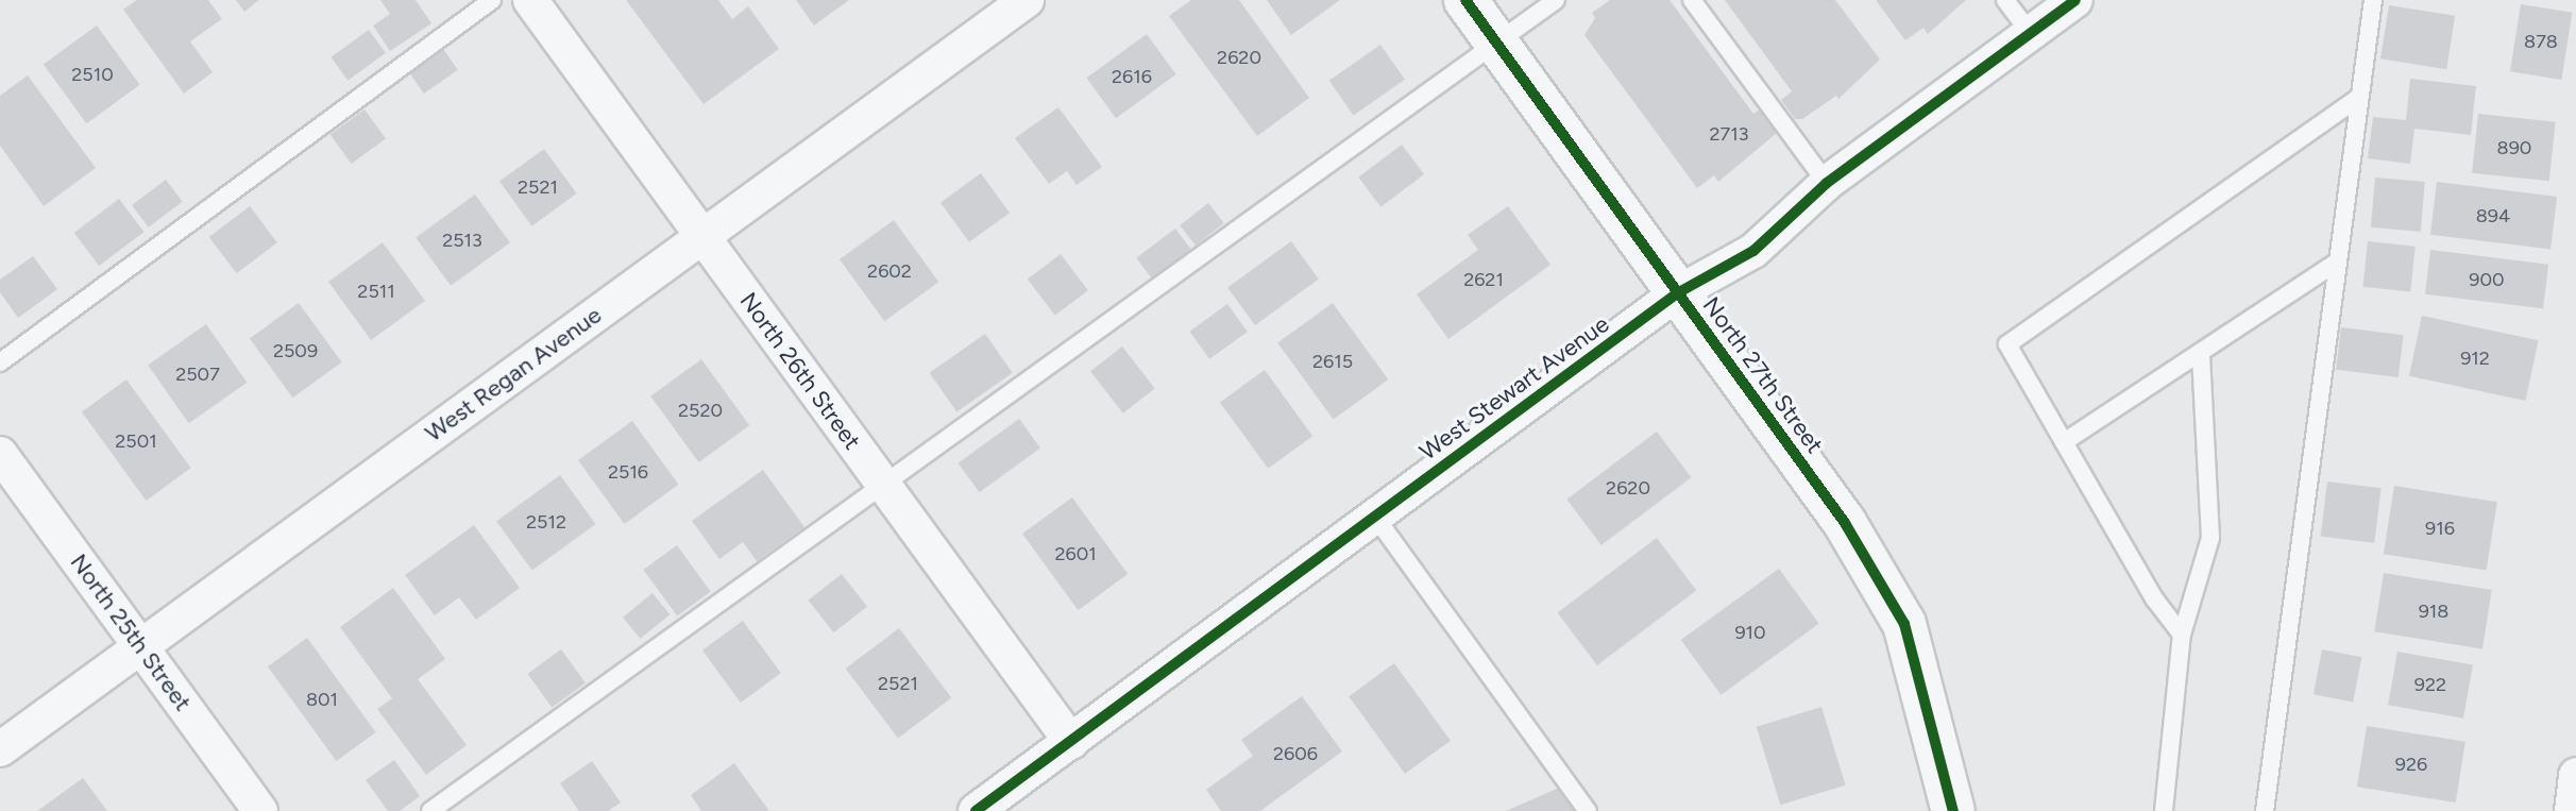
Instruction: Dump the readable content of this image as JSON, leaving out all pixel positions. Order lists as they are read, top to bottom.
{
  "streets": {
    "street": [
      "North 26th Street",
      "West Regan Avenue",
      "North 27th Street",
      "West Stewart Avenue",
      "North 25th Street"
    ]
  },
  "crossings": [
    ["North 26th Street", "West Regan Avenue"],
    ["North 26th Street", "West Stewart Avenue"],
    ["West Regan Avenue", "North 25th Street"],
    ["North 27th Street", "West Stewart Avenue"]
  ],
  "house_numbers": [
    "878",
    "2620",
    "2510",
    "2616",
    "2713",
    "890",
    "2521",
    "894",
    "2513",
    "2602",
    "2621",
    "900",
    "2511",
    "2509",
    "912",
    "2615",
    "2507",
    "2520",
    "2501",
    "2516",
    "2620",
    "2512",
    "916",
    "2601",
    "918",
    "910",
    "2521",
    "922",
    "801",
    "2606",
    "926"
  ]
}
